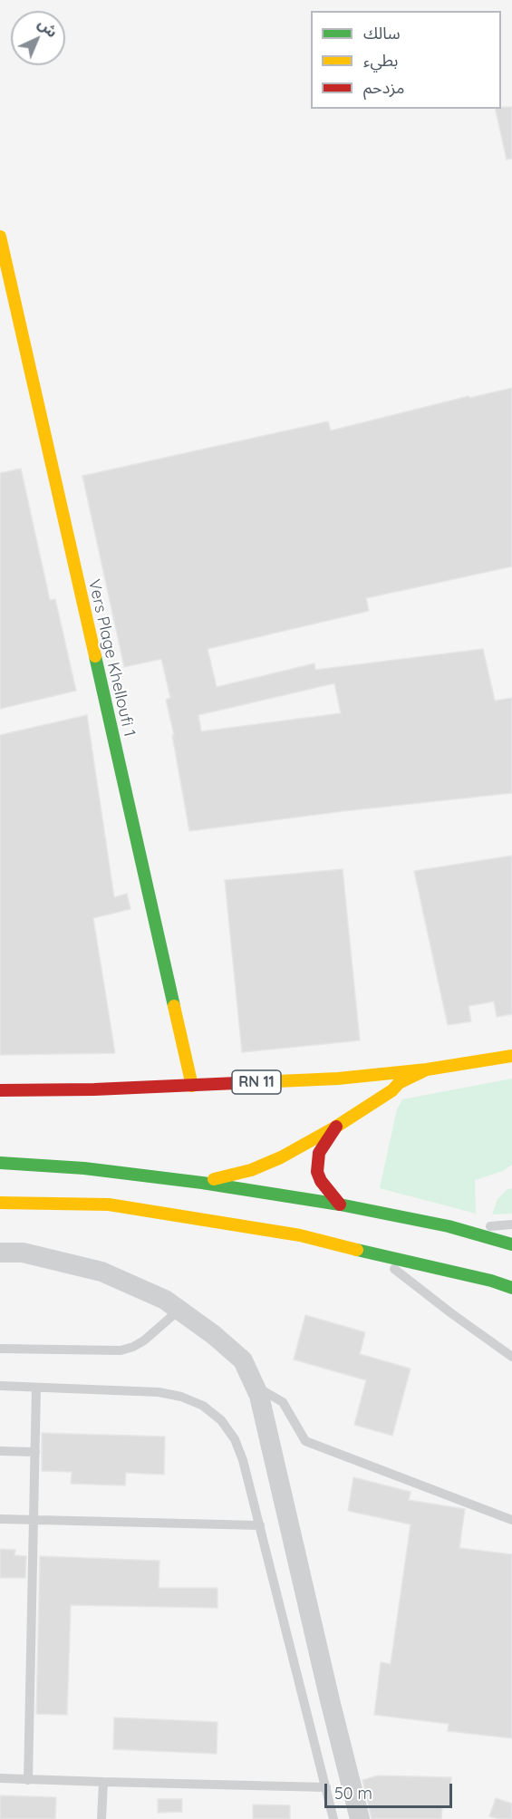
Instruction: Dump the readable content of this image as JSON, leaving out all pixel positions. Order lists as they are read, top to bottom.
{
  "streets": {
    "main road": ["Vers Plage Khelloufi 1", "RN 11"]
  },
  "crossings": [
    ["Vers Plage Khelloufi 1", "RN 11"]
  ],
  "legend": ["سالك", "بطيء", "مزدحم"],
  "scale_bar": "50 m",
  "north": "top right"
}
